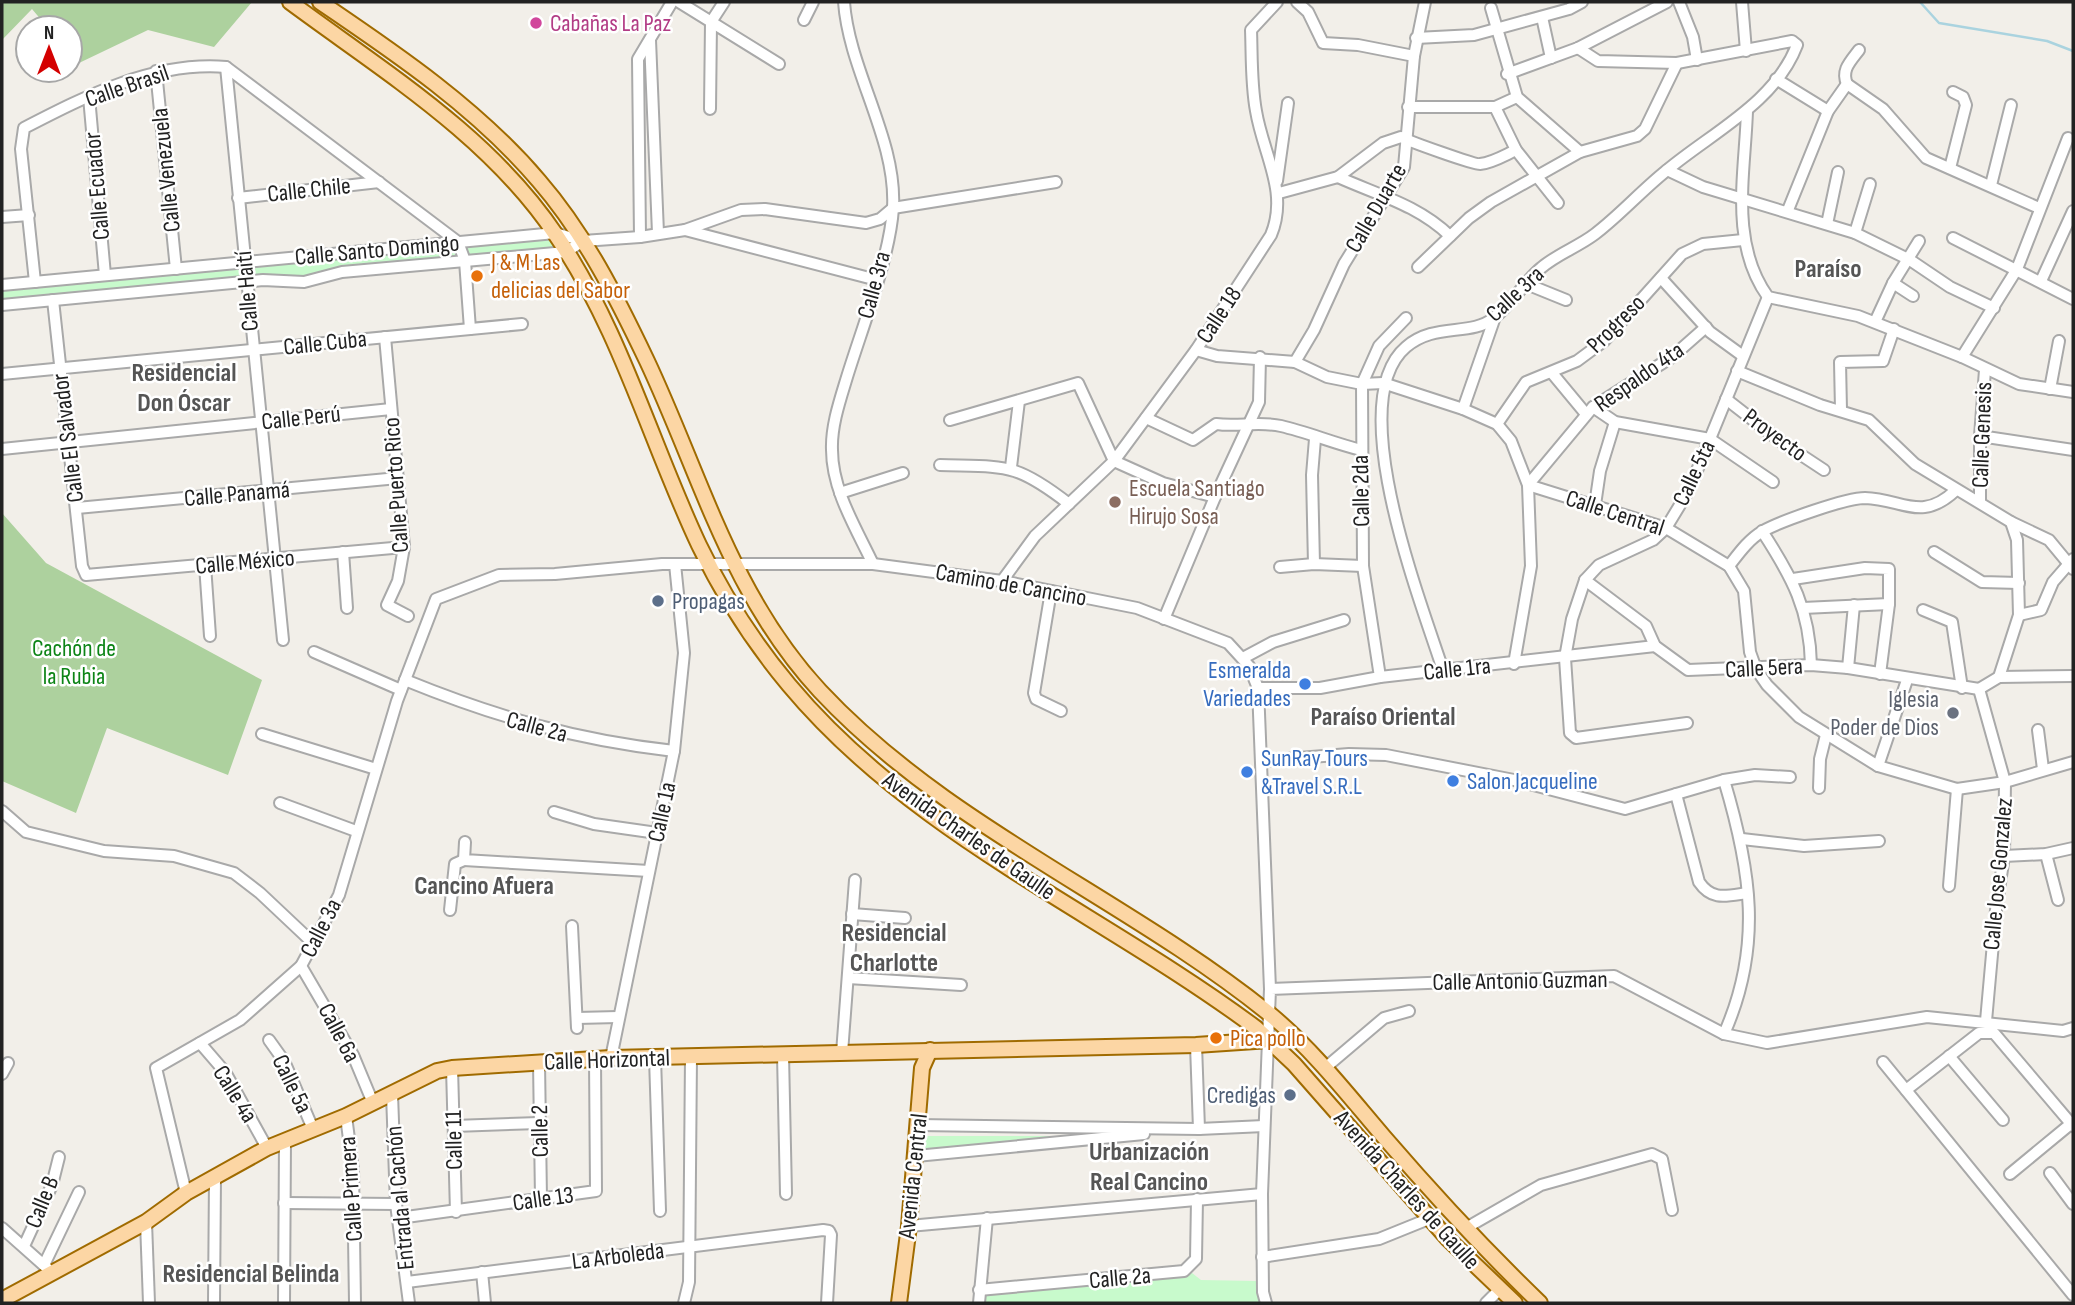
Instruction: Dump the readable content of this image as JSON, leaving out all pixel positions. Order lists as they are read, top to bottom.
{
  "streets": {
    "main road": ["Avenida Charles de Gaulle", "Calle Horizontal", "Avenida Central"],
    "street": [
      "Calle Brasil",
      "Calle Venezuela",
      "Calle Ecuador",
      "Calle Chile",
      "Calle Duarte",
      "Calle Santo Domingo",
      "Calle 3ra",
      "Calle Haití",
      "Calle 18",
      "Progreso",
      "Calle Cuba",
      "Respaldo 4ta",
      "Calle Perú",
      "Proyecto",
      "Calle Genesis",
      "Calle El Salvador",
      "Calle 5ta",
      "Calle Puerto Rico",
      "Calle 2da",
      "Calle Panamá",
      "Calle Central",
      "Calle México",
      "Camino de Cancino",
      "Calle 5era",
      "Calle 1ra",
      "Calle 2a",
      "Calle 1a",
      "Calle Jose Gonzalez",
      "Calle 3a",
      "Calle Antonio Guzman",
      "Calle 6a",
      "Calle 5a",
      "Calle 4a",
      "Calle 2",
      "Calle 11",
      "Calle Primera",
      "Entrada al Cachón",
      "Calle 13",
      "Calle B",
      "La Arboleda"
    ]
  },
  "crossings": [
    ["Calle Brasil", "Calle Venezuela"],
    ["Calle Brasil", "Calle Ecuador"],
    ["Calle Brasil", "Calle Santo Domingo"],
    ["Calle Brasil", "Calle Haití"],
    ["Calle Venezuela", "Calle Santo Domingo"],
    ["Calle Ecuador", "Calle Santo Domingo"],
    ["Calle Chile", "Calle Haití"],
    ["Calle Santo Domingo", "Calle Haití"],
    ["Calle Santo Domingo", "Calle El Salvador"],
    ["Calle Santo Domingo", "Avenida Charles de Gaulle"],
    ["Calle 3ra", "Camino de Cancino"],
    ["Calle 3ra", "Calle 1ra"],
    ["Calle Haití", "Calle Cuba"],
    ["Calle Haití", "Calle Perú"],
    ["Calle Haití", "Calle Panamá"],
    ["Calle Haití", "Calle México"],
    ["Calle 18", "Camino de Cancino"],
    ["Calle Cuba", "Calle El Salvador"],
    ["Calle Cuba", "Calle Puerto Rico"],
    ["Respaldo 4ta", "Calle Central"],
    ["Calle Perú", "Calle El Salvador"],
    ["Calle Perú", "Calle Puerto Rico"],
    ["Proyecto", "Calle 5ta"],
    ["Calle Genesis", "Calle Central"],
    ["Calle El Salvador", "Calle Panamá"],
    ["Calle El Salvador", "Calle México"],
    ["Calle 5ta", "Calle Central"],
    ["Calle 5ta", "Calle 5era"],
    ["Calle Puerto Rico", "Calle Panamá"],
    ["Calle Puerto Rico", "Calle México"],
    ["Calle 2da", "Calle 1ra"],
    ["Camino de Cancino", "Calle 1a"],
    ["Camino de Cancino", "Avenida Charles de Gaulle"],
    ["Camino de Cancino", "Calle 3a"],
    ["Calle 5era", "Calle 1ra"],
    ["Calle 5era", "Calle Jose Gonzalez"],
    ["Calle 2a", "Calle 1a"],
    ["Calle 2a", "Calle 3a"],
    ["Calle 1a", "Calle Horizontal"],
    ["Avenida Charles de Gaulle", "Calle Horizontal"],
    ["Calle Jose Gonzalez", "Calle Antonio Guzman"],
    ["Calle 3a", "Calle 6a"],
    ["Calle 3a", "Calle Horizontal"],
    ["Calle 3a", "Calle 4a"],
    ["Calle 6a", "Calle Horizontal"],
    ["Calle Horizontal", "Calle 5a"],
    ["Calle Horizontal", "Calle 4a"],
    ["Calle Horizontal", "Calle 2"],
    ["Calle Horizontal", "Calle 11"],
    ["Calle Horizontal", "Avenida Central"],
    ["Calle Horizontal", "Calle Primera"],
    ["Calle Horizontal", "Entrada al Cachón"],
    ["Calle Horizontal", "Calle 13"],
    ["Calle 2", "Calle 13"],
    ["Calle 11", "Calle 13"],
    ["Entrada al Cachón", "Calle 13"],
    ["Entrada al Cachón", "La Arboleda"]
  ],
  "districts": [
    "Paraíso",
    "Residencial Don Óscar",
    "Paraíso Oriental",
    "Cancino Afuera",
    "Residencial Charlotte",
    "Urbanización Real Cancino",
    "Residencial Belinda"
  ],
  "parks": ["Cachón de la Rubia"],
  "places": [
    "Cabañas La Paz",
    "J & M Las delicias del Sabor",
    "Escuela Santiago Hirujo Sosa",
    "Propagas",
    "Esmeralda Variedades",
    "Iglesia Poder de Dios",
    "SunRay Tours &Travel S.R.L",
    "Salon Jacqueline",
    "Pica pollo",
    "Credigas"
  ],
  "north": "top"
}
